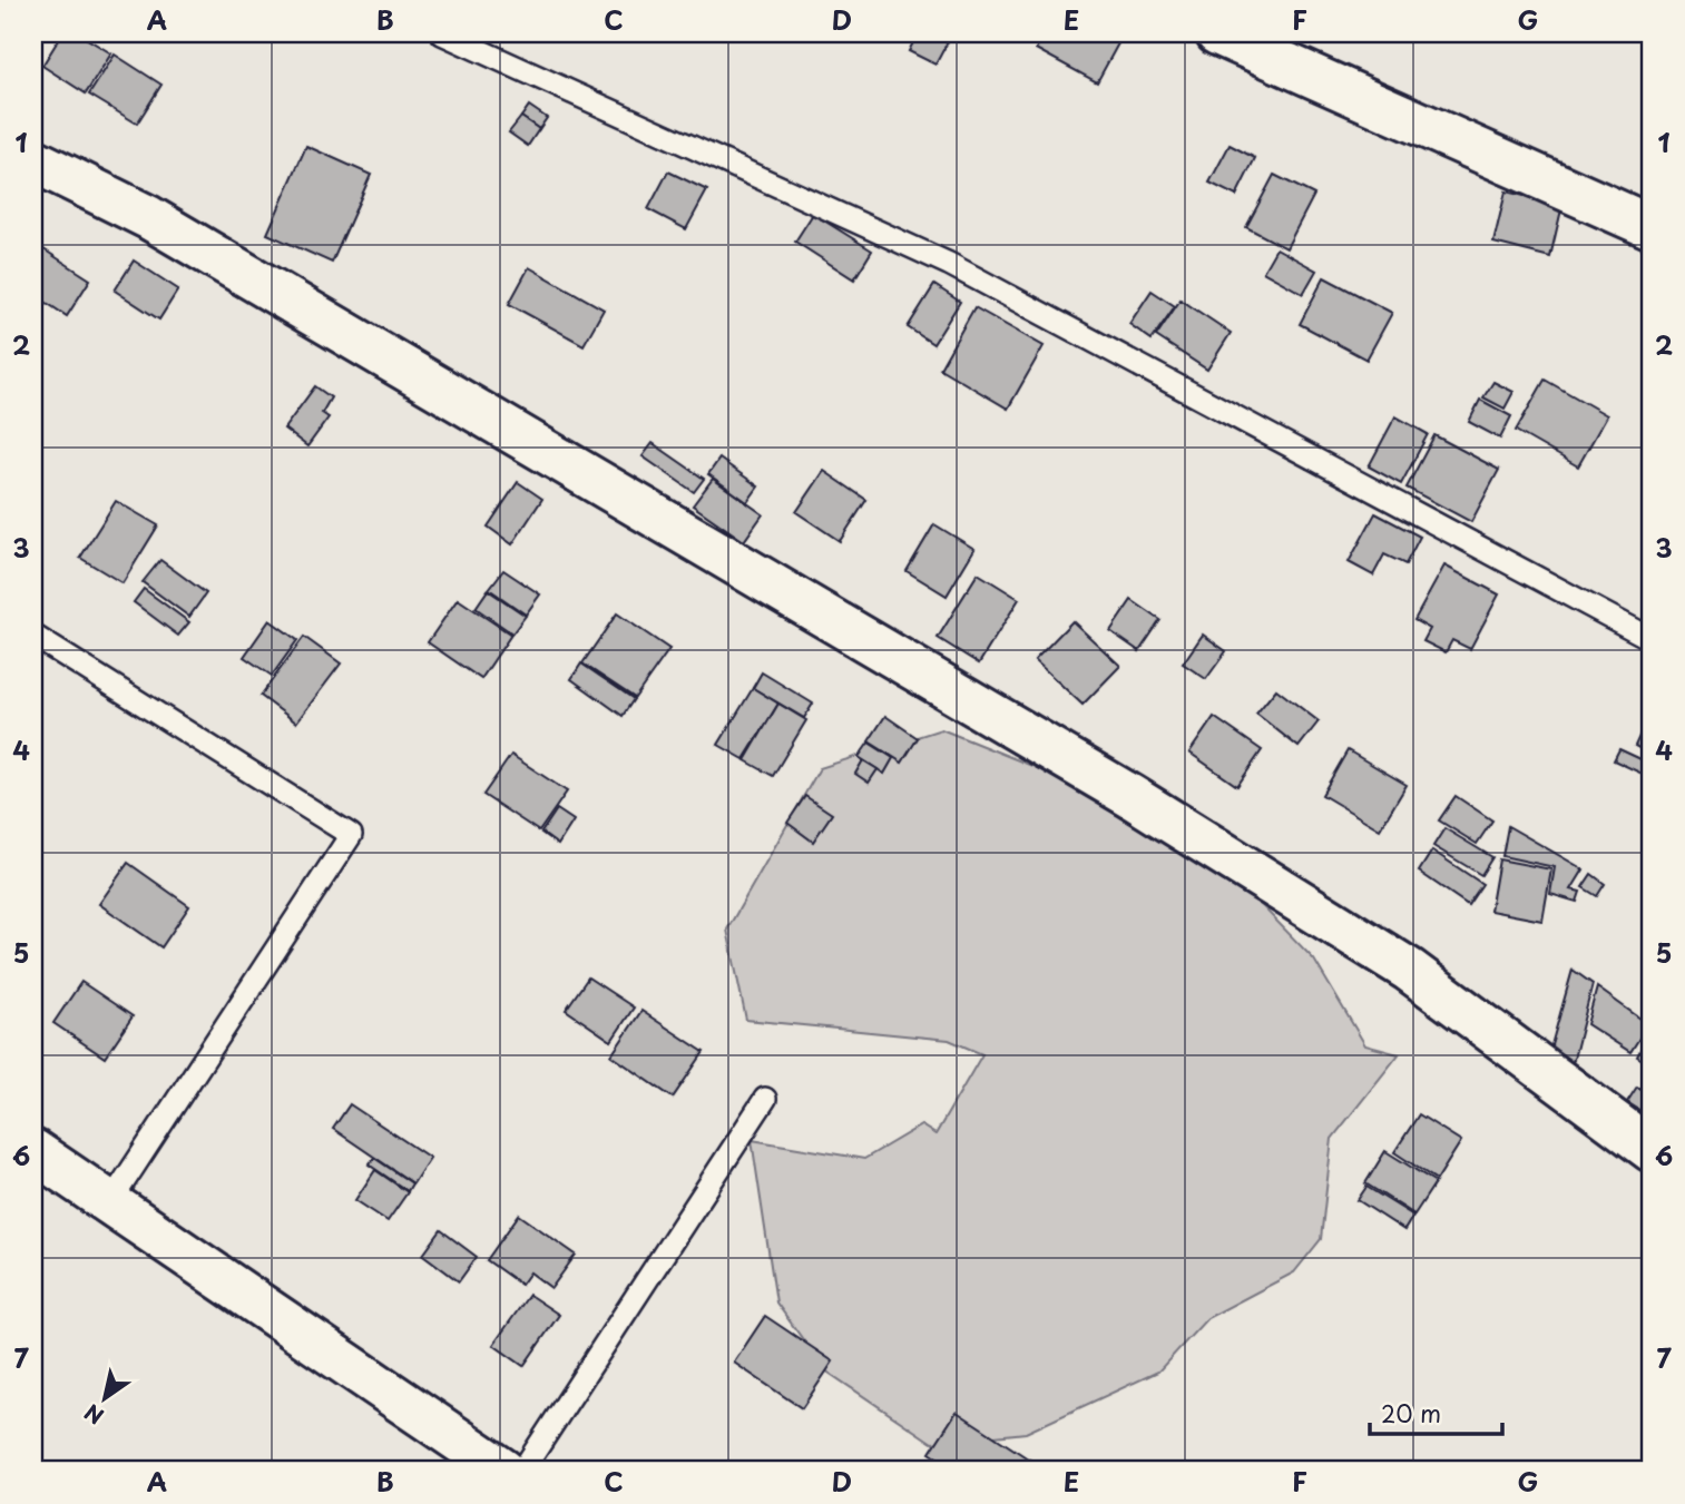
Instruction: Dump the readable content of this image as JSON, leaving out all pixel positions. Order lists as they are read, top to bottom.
{
  "scale_bar": "20 m",
  "north": "bottom left",
  "grid": {
    "columns": [
      "A",
      "B",
      "C",
      "D",
      "E",
      "F",
      "G"
    ],
    "rows": [
      "1",
      "2",
      "3",
      "4",
      "5",
      "6",
      "7"
    ]
  }
}
